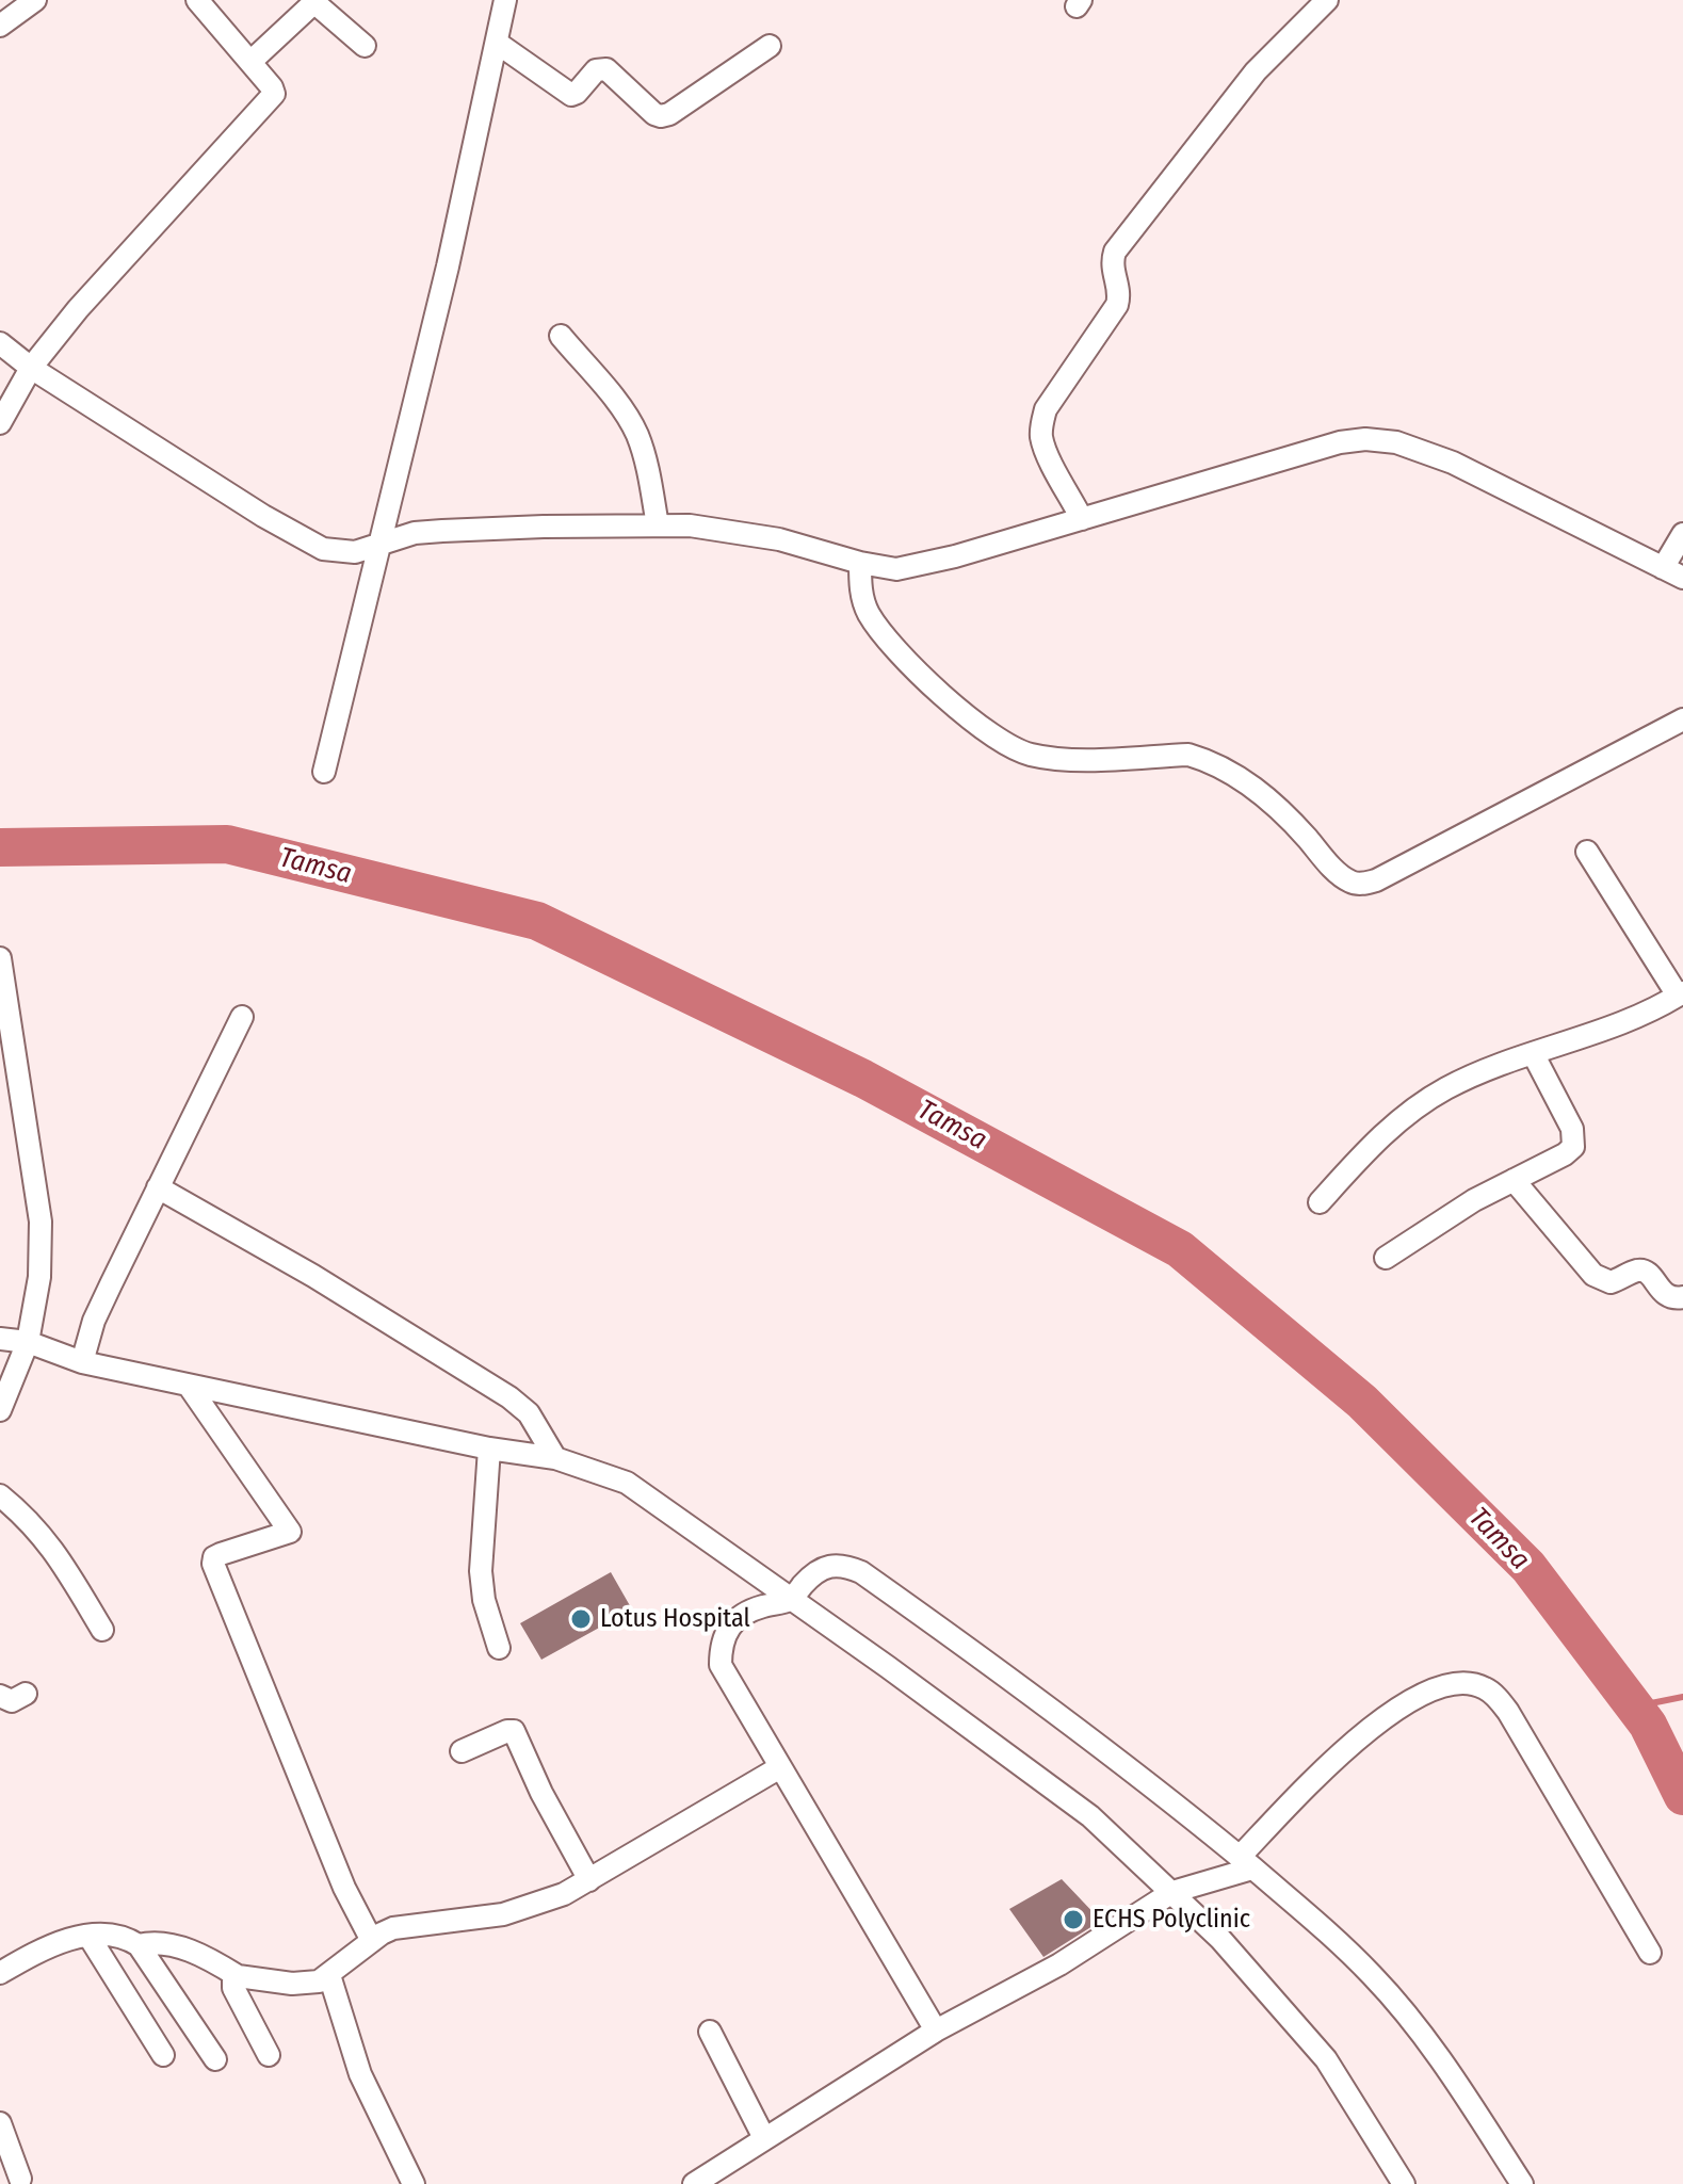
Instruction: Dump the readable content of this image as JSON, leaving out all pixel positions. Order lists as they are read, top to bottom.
{
  "water": ["Tamsa"],
  "places": ["Lotus Hospital", "ECHS Polyclinic"]
}
